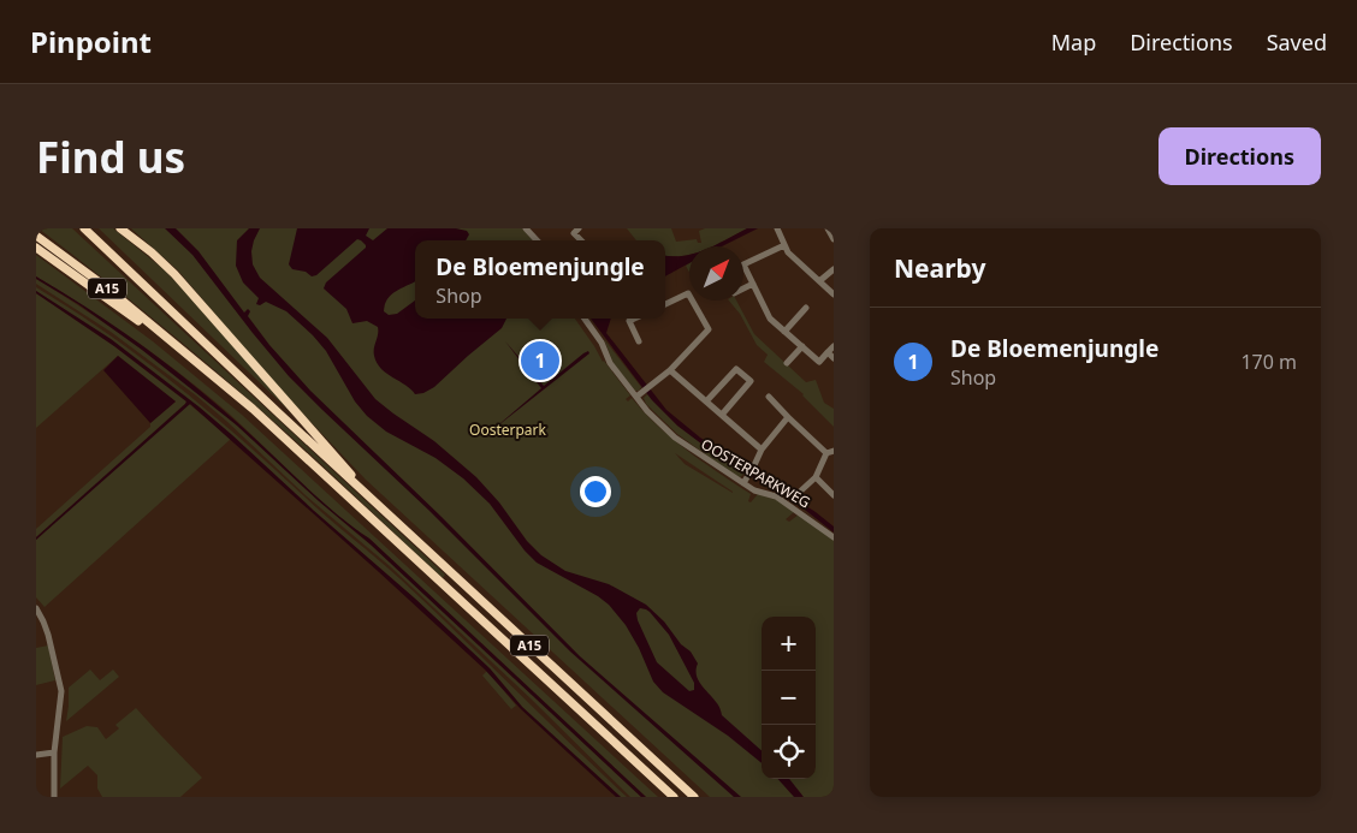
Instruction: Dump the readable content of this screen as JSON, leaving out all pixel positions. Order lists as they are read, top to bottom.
{
  "streets": {
    "highway": ["A15"],
    "street": ["OOSTERPARKWEG"]
  },
  "parks": ["Oosterpark"],
  "north": "top right",
  "page": {
    "header": "Pinpoint",
    "nav": ["Map", "Directions", "Saved"],
    "buttons": "Directions",
    "title": "Find us",
    "heading": "Nearby",
    "popup": ["De Bloemenjungle", "Shop"],
    "list": [
      {
        "mark": "1",
        "name": "De Bloemenjungle",
        "note": "Shop",
        "value": "170 m"
      }
    ],
    "pins": "1",
    "map_buttons": ["+", "−"]
  }
}
